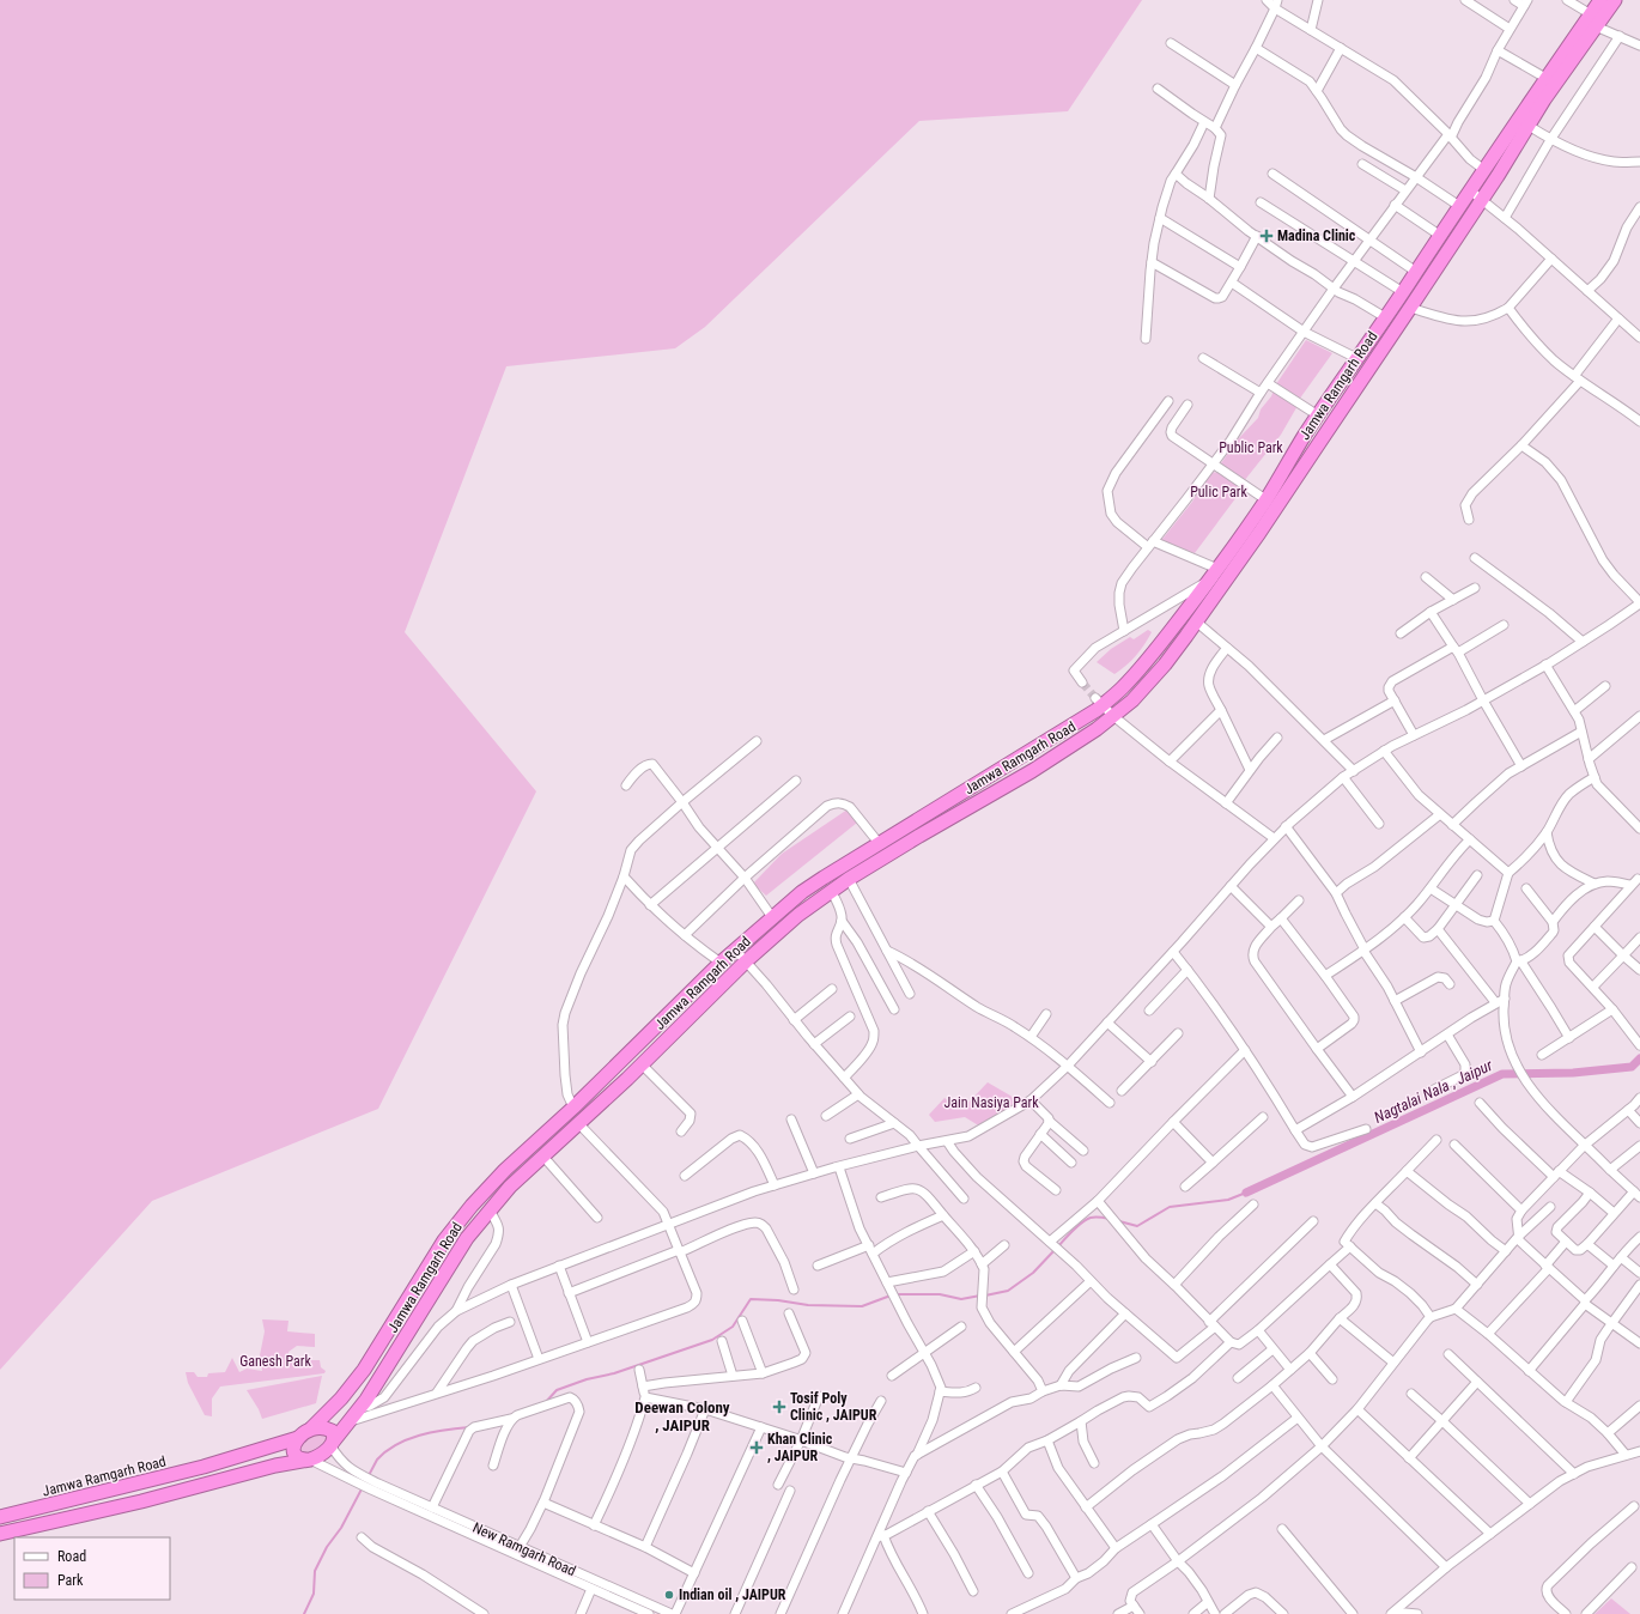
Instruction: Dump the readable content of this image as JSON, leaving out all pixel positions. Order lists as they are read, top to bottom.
{
  "streets": {
    "highway": ["Jamwa Ramgarh Road"],
    "street": ["New Ramgarh Road"]
  },
  "districts": ["Deewan Colony , JAIPUR"],
  "water": ["Nagtalai Nala , Jaipur"],
  "parks": [
    "Public Park",
    "Pulic Park",
    "Jain Nasiya Park",
    "Ganesh Park"
  ],
  "places": {
    "health": ["Madina Clinic", "Tosif Poly Clinic , JAIPUR", "Khan Clinic , JAIPUR"],
    "other": ["Indian oil , JAIPUR"]
  },
  "legend": ["Road", "Park"]
}
